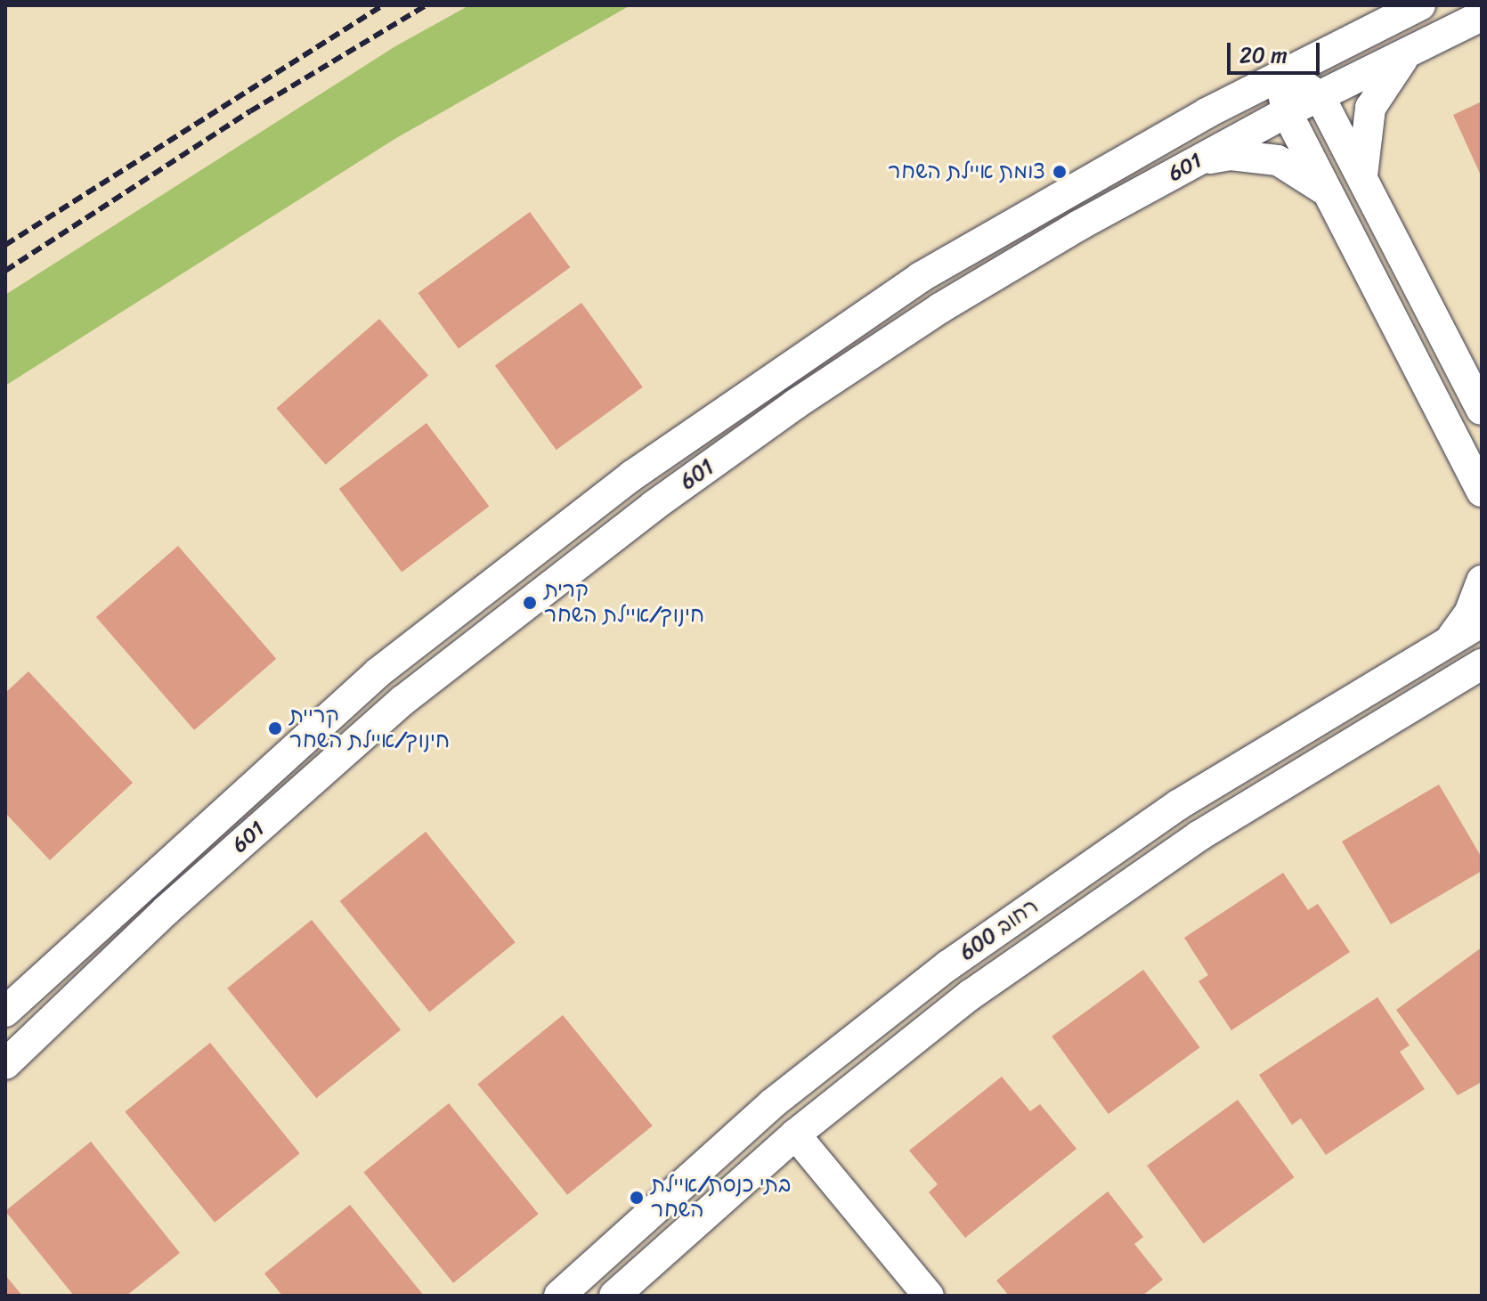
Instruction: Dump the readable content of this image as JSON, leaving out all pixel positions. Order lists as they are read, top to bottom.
{
  "streets": {
    "street": ["601", "רחוב 600"]
  },
  "places": [
    "צומת איילת השחר",
    "קרית חינוך/איילת השחר",
    "קריית חינוך/איילת השחר",
    "בתי כנסת/איילת השחר"
  ],
  "scale_bar": "20 m"
}
